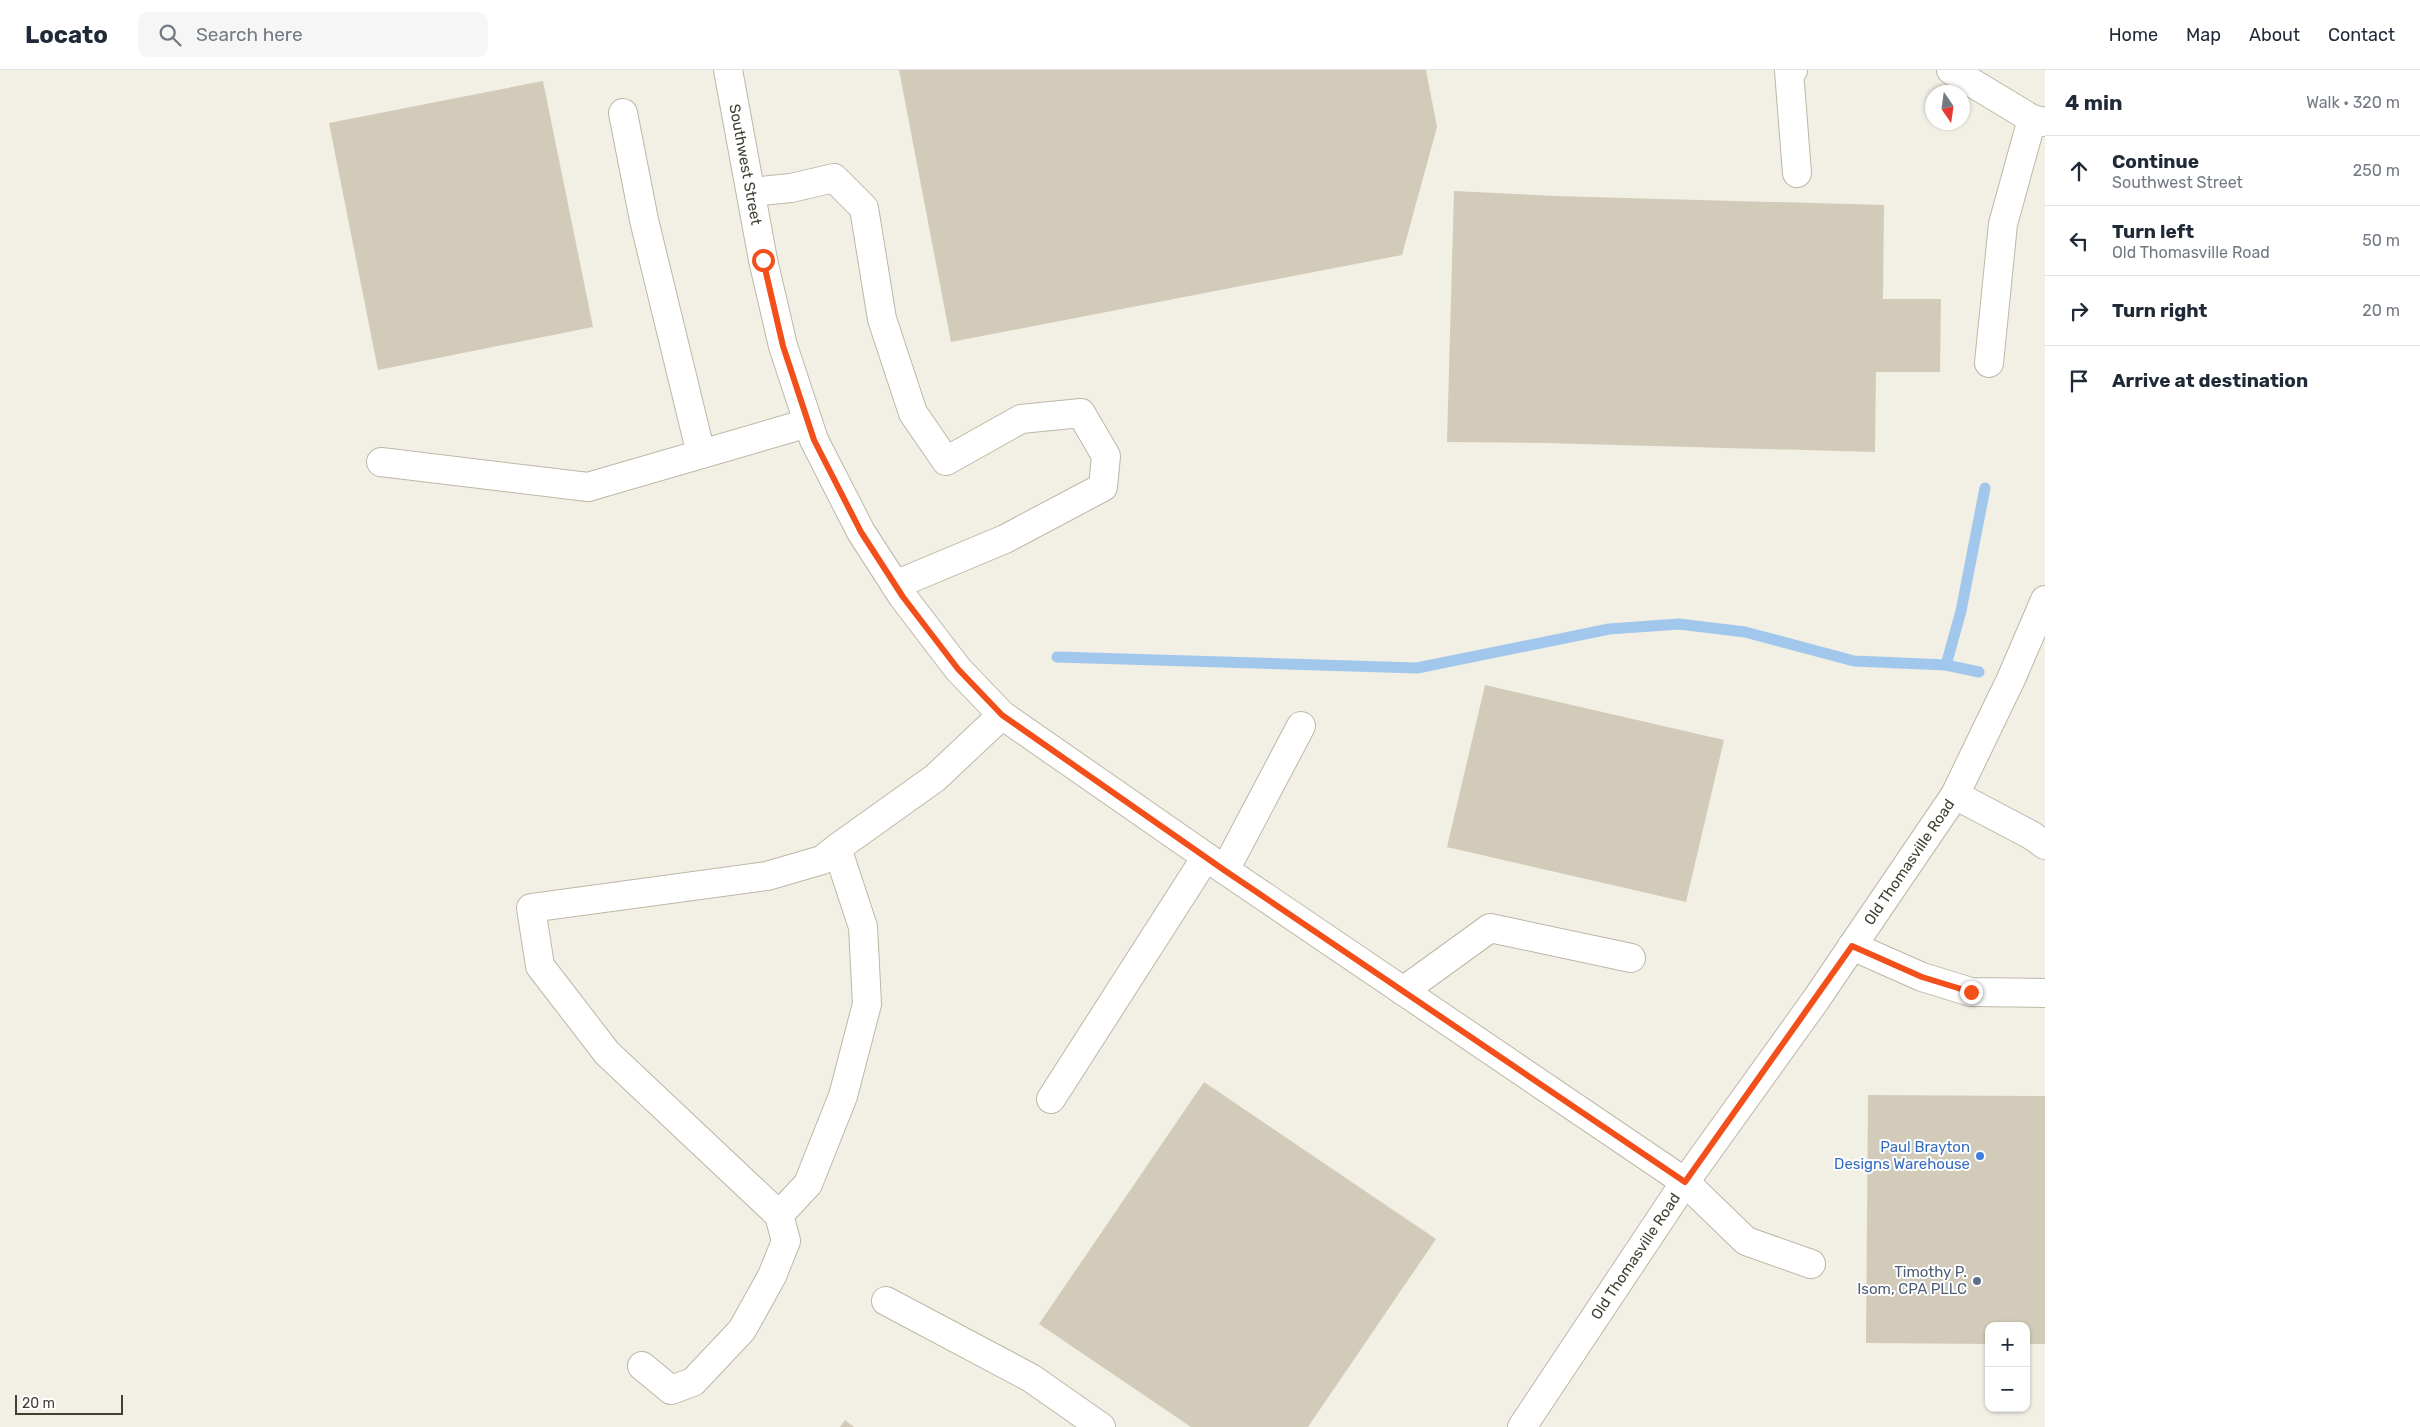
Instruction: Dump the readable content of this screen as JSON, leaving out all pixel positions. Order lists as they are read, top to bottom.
{
  "streets": {
    "street": ["Southwest Street", "Old Thomasville Road"]
  },
  "crossings": [
    ["Southwest Street", "Old Thomasville Road"]
  ],
  "places": ["Paul Brayton Designs Warehouse", "Timothy P. Isom, CPA PLLC"],
  "scale_bar": "20 m",
  "north": "bottom",
  "page": {
    "header": "Locato",
    "search": "Search here",
    "nav": [
      "Home",
      "Map",
      "About",
      "Contact"
    ],
    "heading": ["4 min", "Walk · 320 m"],
    "list": [
      ["Continue", "Southwest Street", "250 m"],
      ["Turn left", "Old Thomasville Road", "50 m"],
      ["Turn right", "20 m"],
      "Arrive at destination"
    ],
    "map_buttons": ["+", "−"],
    "scale": "20 m"
  }
}
